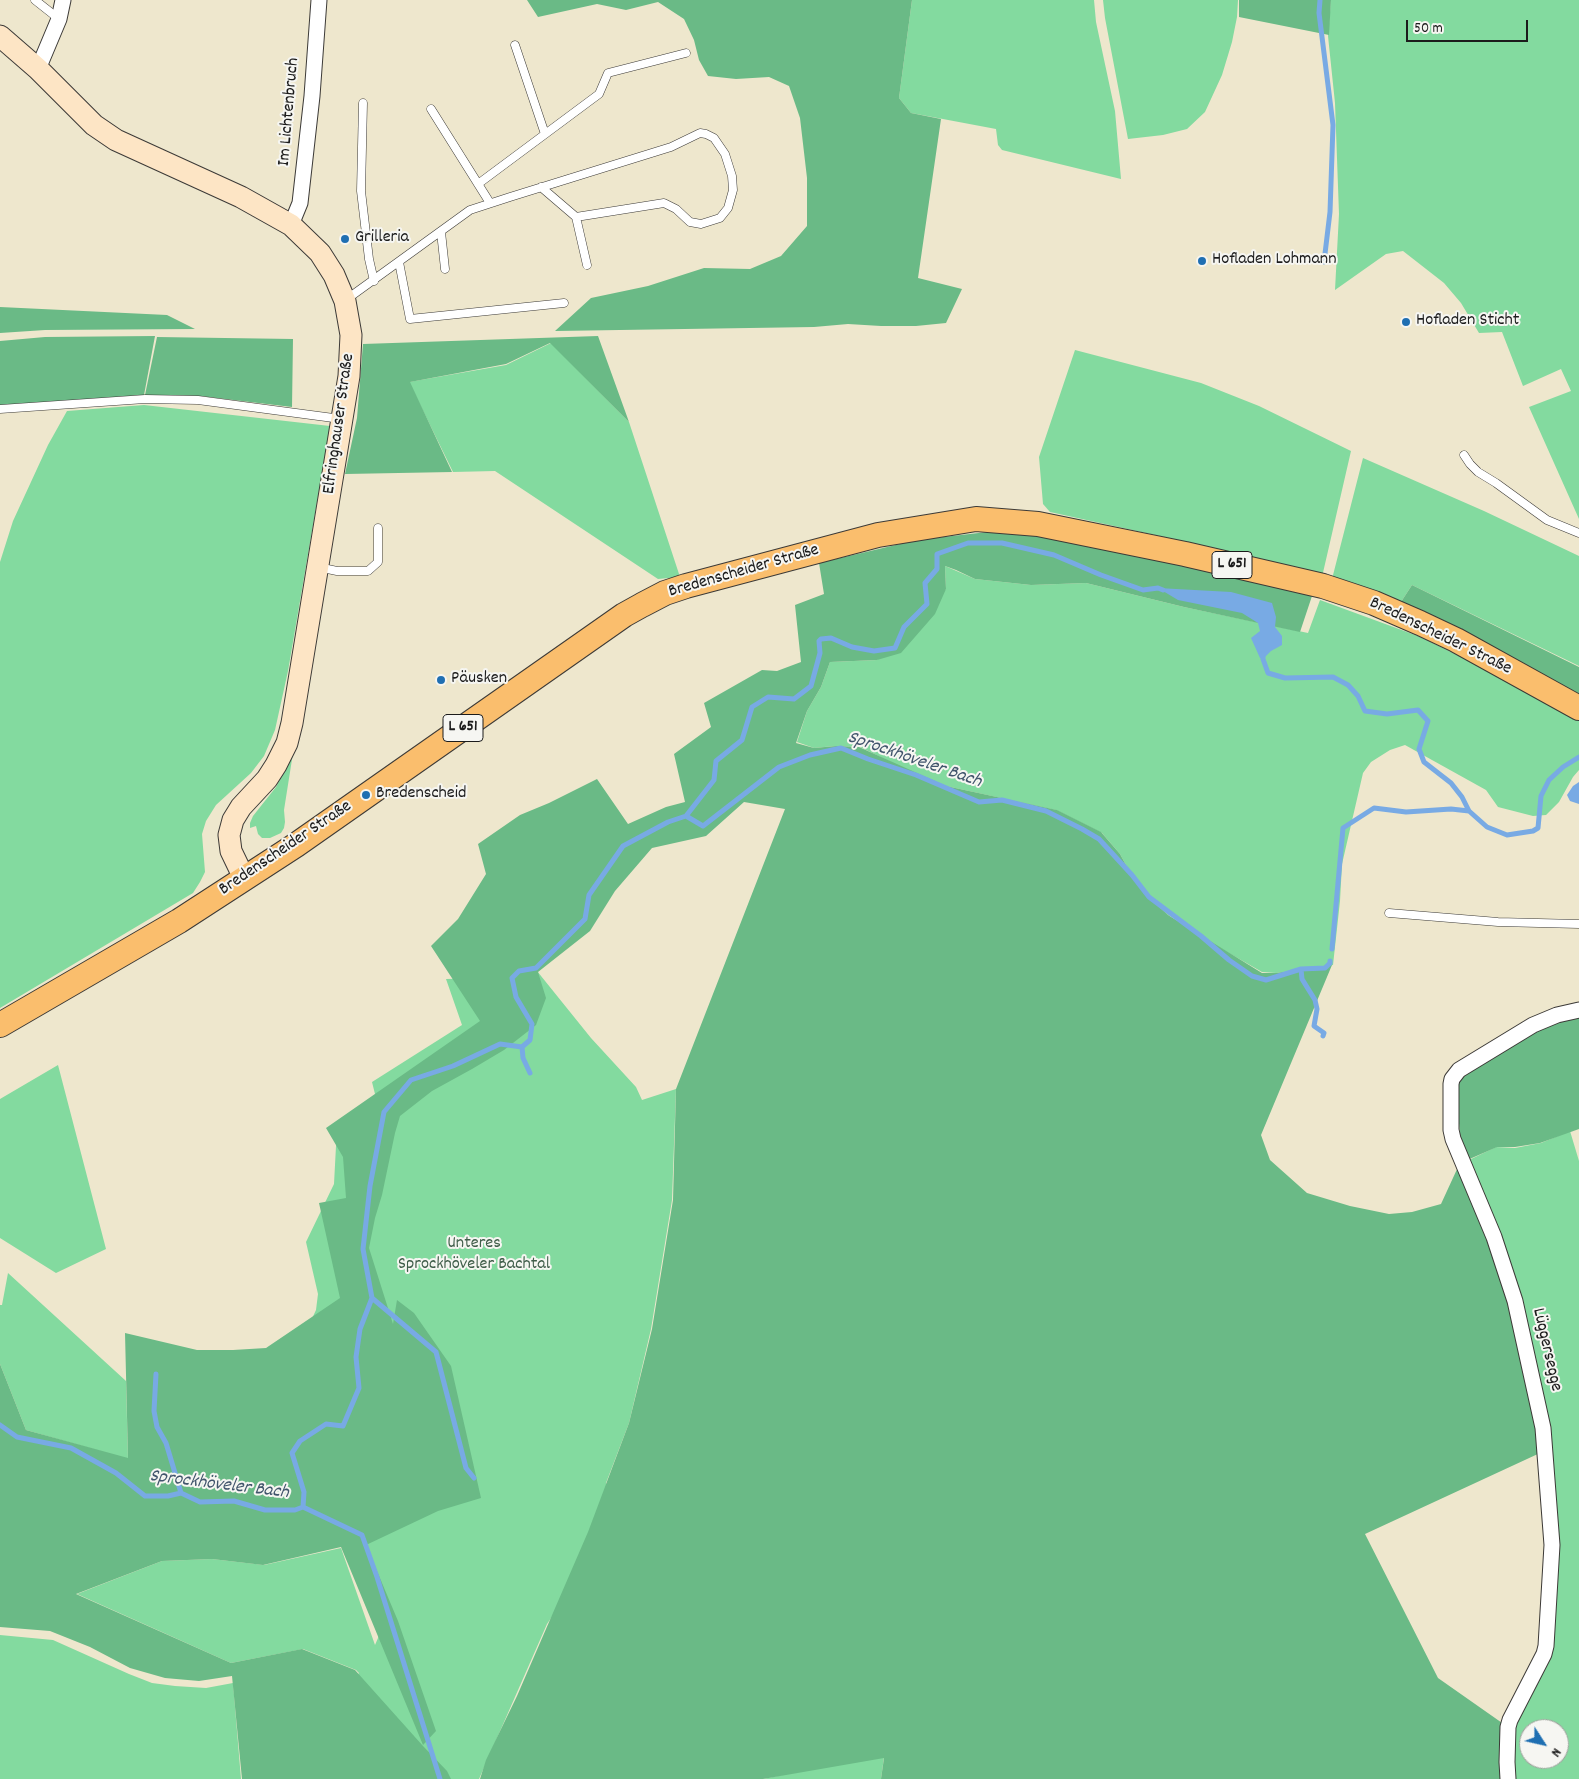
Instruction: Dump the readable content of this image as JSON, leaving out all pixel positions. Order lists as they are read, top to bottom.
{
  "streets": {
    "main road": ["Elfringhauser Straße", "L 651", "Bredenscheider Straße"],
    "street": ["Im Lichtenbruch", "Lüggersegge"]
  },
  "crossings": [
    ["Im Lichtenbruch", "Elfringhauser Straße"],
    ["Elfringhauser Straße", "Bredenscheider Straße"]
  ],
  "water": ["Sprockhöveler Bach"],
  "parks": ["Unteres Sprockhöveler Bachtal"],
  "places": [
    "Grilleria",
    "Hofladen Lohmann",
    "Hofladen Sticht",
    "Päusken",
    "Bredenscheid"
  ],
  "scale_bar": "50 m",
  "north": "bottom right"
}
